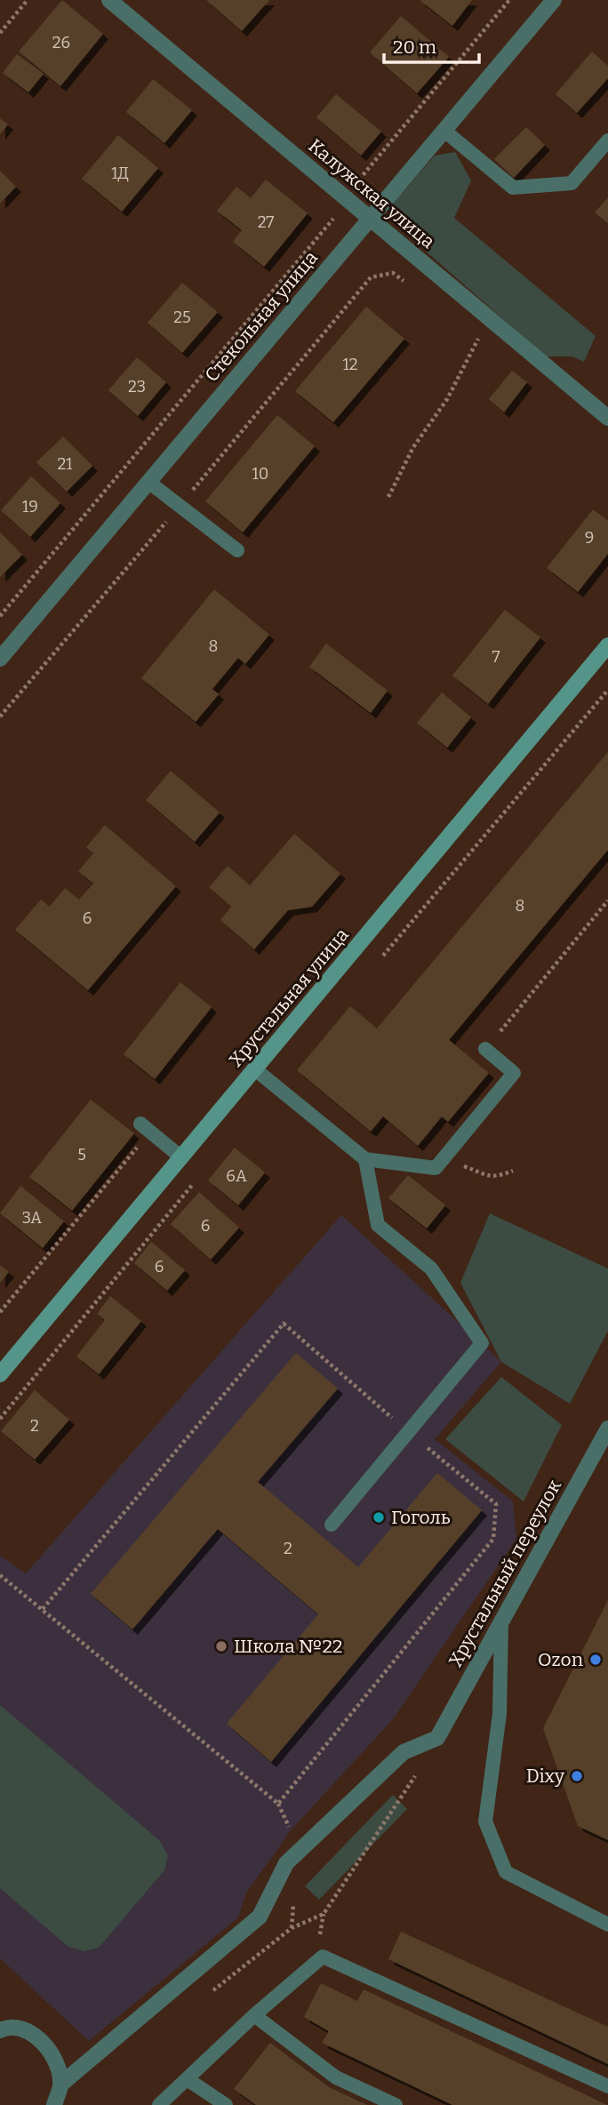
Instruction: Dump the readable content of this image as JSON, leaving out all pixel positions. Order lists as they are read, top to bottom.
{
  "streets": {
    "street": [
      "Калужская улица",
      "Стекольная улица",
      "Хрустальная улица",
      "Хрустальный переулок"
    ]
  },
  "crossings": [
    ["Калужская улица", "Стекольная улица"]
  ],
  "places": [
    "Гоголь",
    "Школа №22",
    "Ozon",
    "Dixy"
  ],
  "house_numbers": [
    "26",
    "1Д",
    "27",
    "25",
    "12",
    "23",
    "21",
    "10",
    "19",
    "9",
    "8",
    "7",
    "8",
    "6",
    "5",
    "6А",
    "3А",
    "6",
    "6",
    "2",
    "2"
  ],
  "scale_bar": "20 m"
}
